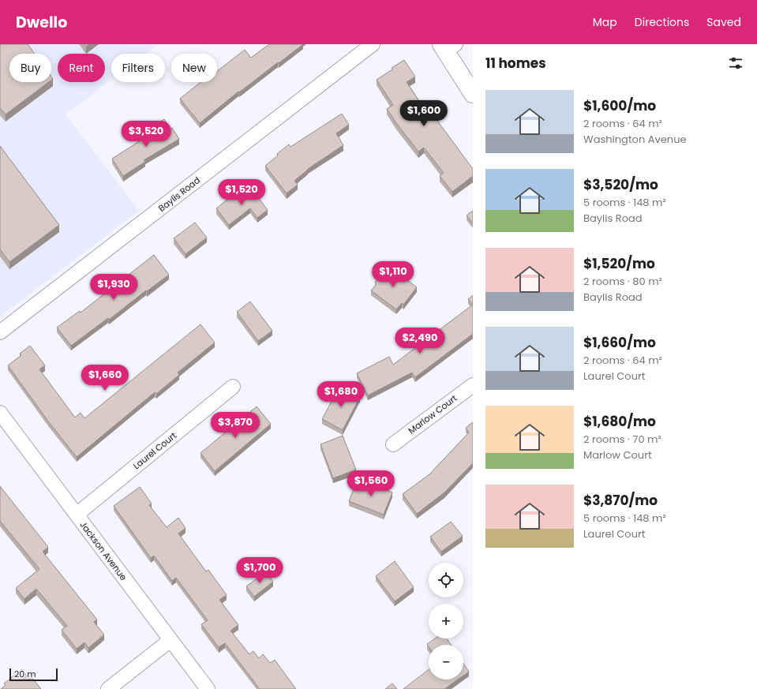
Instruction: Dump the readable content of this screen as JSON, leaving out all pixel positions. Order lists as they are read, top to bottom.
{
  "streets": {
    "street": [
      "Baylis Road",
      "Marlow Court",
      "Laurel Court",
      "Jackson Avenue"
    ]
  },
  "crossings": [
    ["Laurel Court", "Jackson Avenue"]
  ],
  "scale_bar": "20 m",
  "page": {
    "header": "Dwello",
    "nav": ["Map", "Directions", "Saved"],
    "heading": "11 homes",
    "chip": [
      "Buy",
      "Rent",
      "Filters",
      "New"
    ],
    "list": [
      {
        "name": "$1,600/mo",
        "note": "2 rooms · 64 m² · Washington Avenue"
      },
      {
        "name": "$3,520/mo",
        "note": "5 rooms · 148 m² · Baylis Road"
      },
      {
        "name": "$1,520/mo",
        "note": "2 rooms · 80 m² · Baylis Road"
      },
      {
        "name": "$1,660/mo",
        "note": "2 rooms · 64 m² · Laurel Court"
      },
      {
        "name": "$1,680/mo",
        "note": "2 rooms · 70 m² · Marlow Court"
      },
      {
        "name": "$3,870/mo",
        "note": "5 rooms · 148 m² · Laurel Court"
      }
    ],
    "price": [
      "$1,600",
      "$3,520",
      "$1,520",
      "$1,110",
      "$1,930",
      "$2,490",
      "$1,660",
      "$1,680",
      "$3,870",
      "$1,560",
      "$1,700"
    ],
    "map_buttons": ["+", "−"],
    "scale": "20 m"
  }
}
